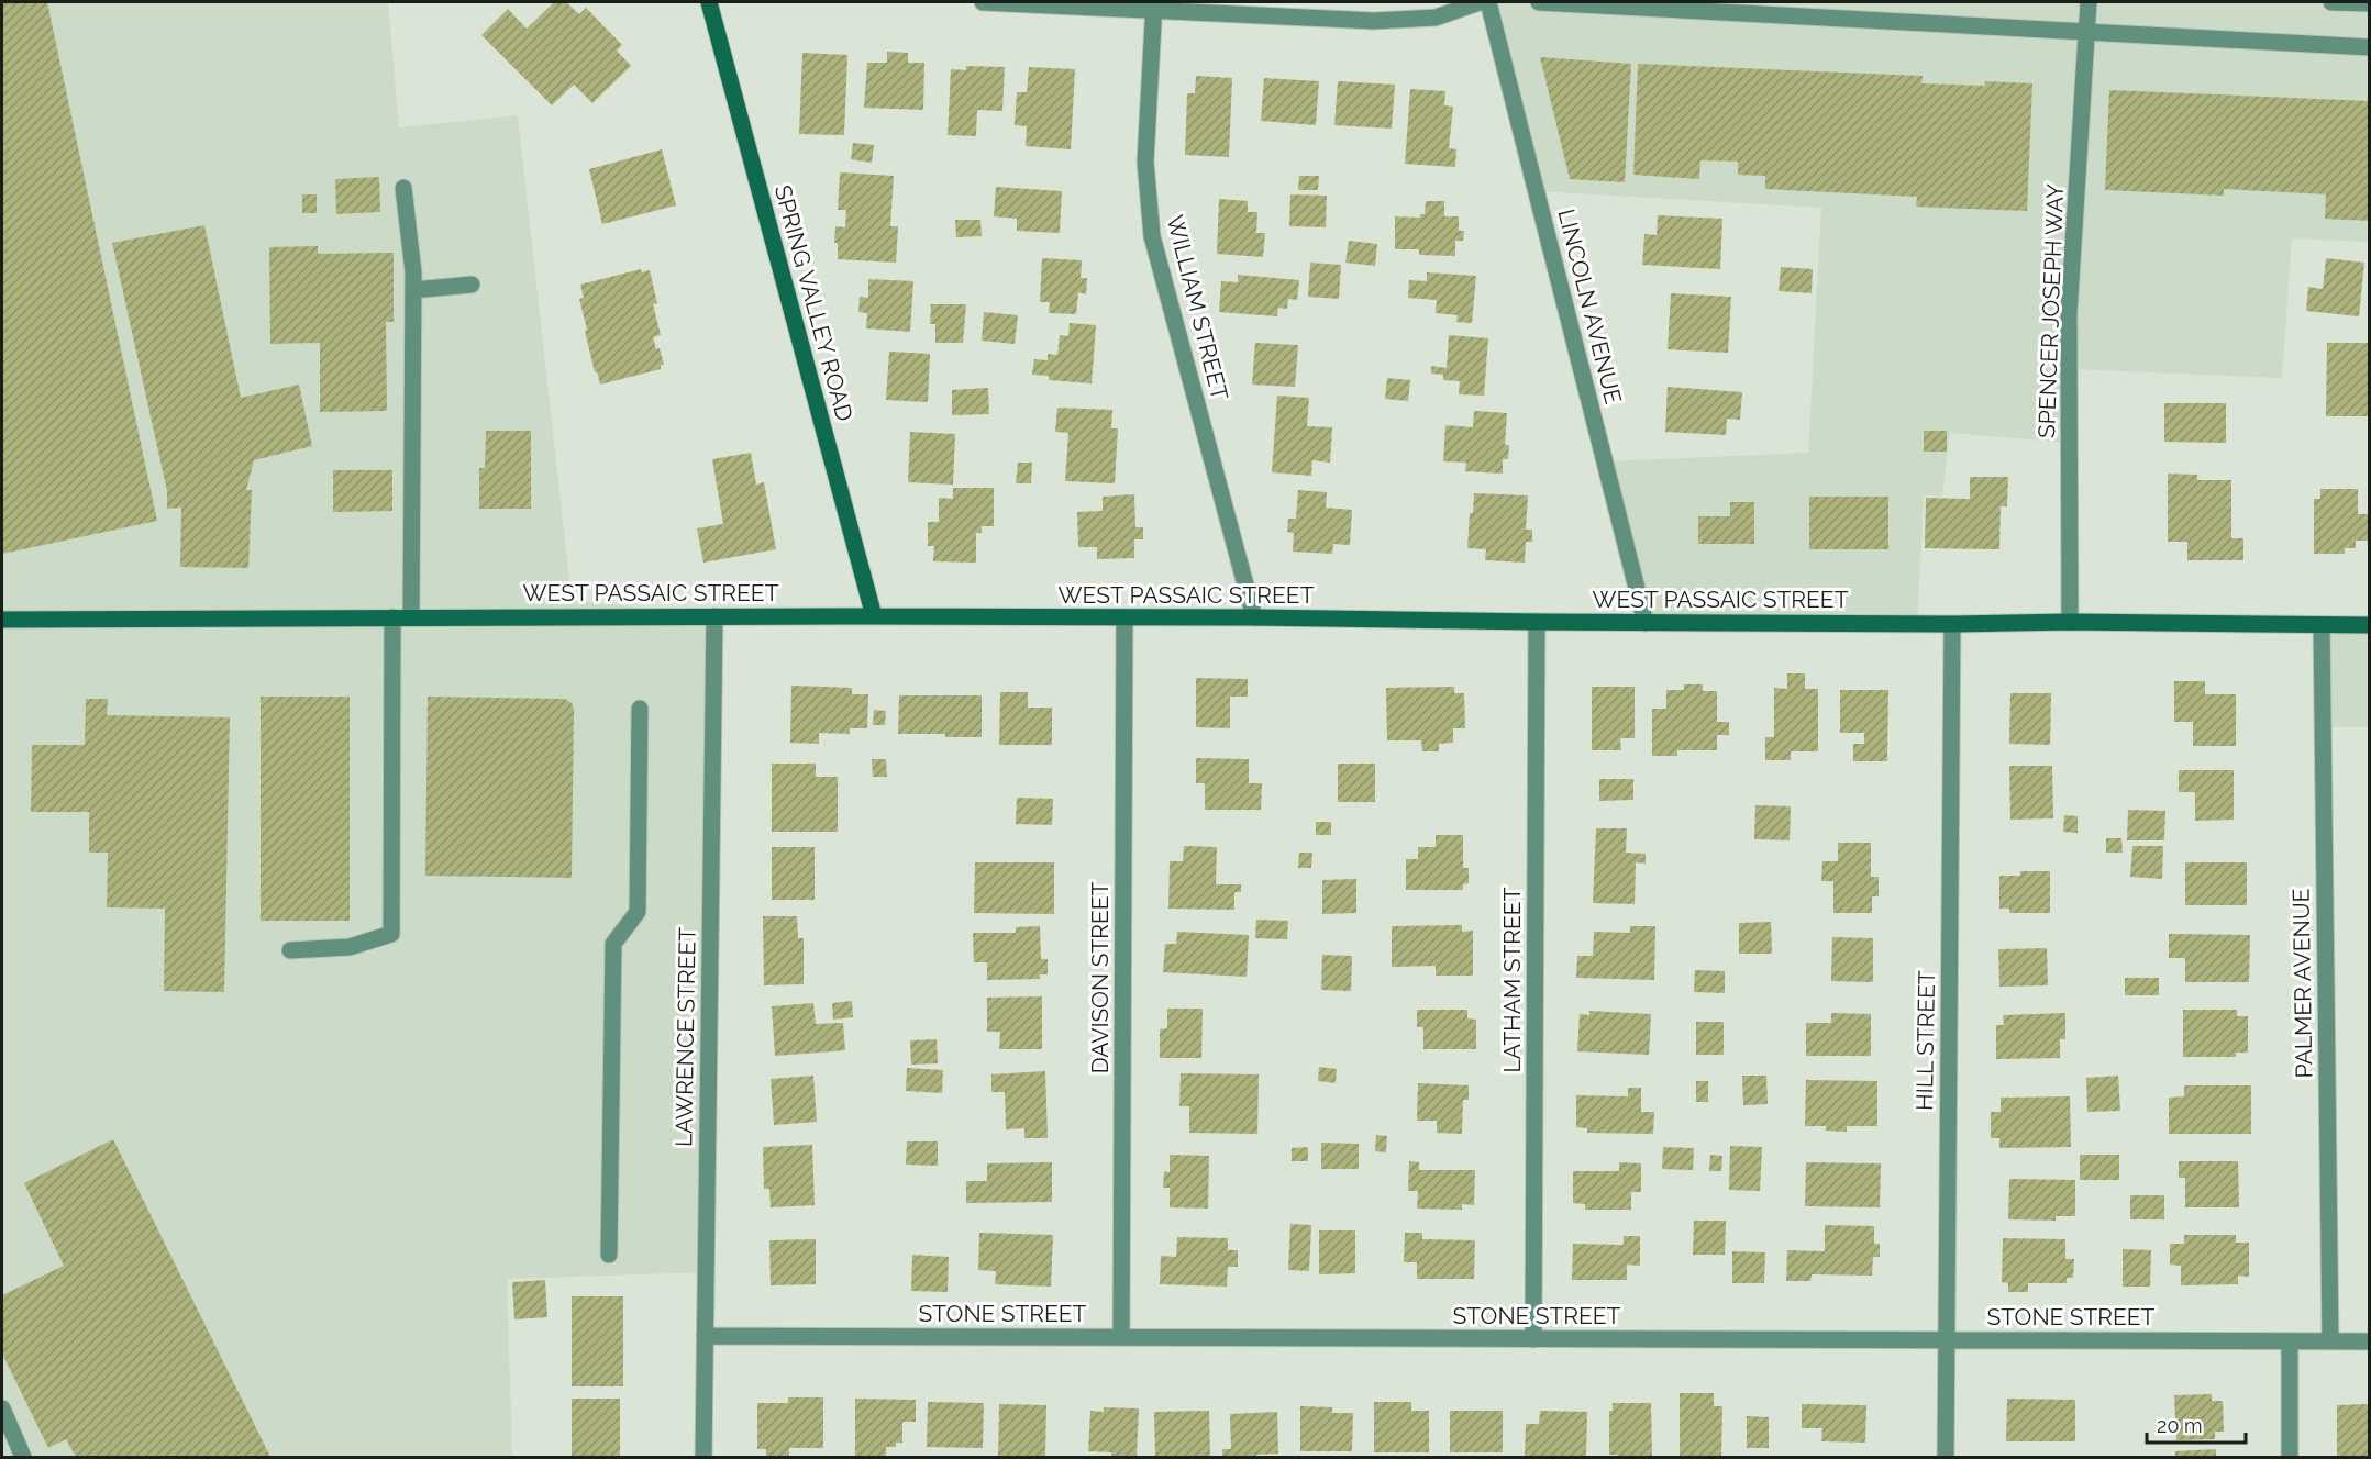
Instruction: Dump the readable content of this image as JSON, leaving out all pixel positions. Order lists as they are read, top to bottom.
{
  "streets": {
    "main road": ["SPRING VALLEY ROAD", "WEST PASSAIC STREET"],
    "street": [
      "LINCOLN AVENUE",
      "WILLIAM STREET",
      "SPENCER JOSEPH WAY",
      "DAVISON STREET",
      "LATHAM STREET",
      "PALMER AVENUE",
      "LAWRENCE STREET",
      "HILL STREET",
      "STONE STREET"
    ]
  },
  "crossings": [
    ["SPRING VALLEY ROAD", "WEST PASSAIC STREET"],
    ["LINCOLN AVENUE", "WEST PASSAIC STREET"],
    ["WILLIAM STREET", "WEST PASSAIC STREET"],
    ["SPENCER JOSEPH WAY", "WEST PASSAIC STREET"],
    ["WEST PASSAIC STREET", "DAVISON STREET"],
    ["WEST PASSAIC STREET", "LATHAM STREET"],
    ["WEST PASSAIC STREET", "PALMER AVENUE"],
    ["WEST PASSAIC STREET", "LAWRENCE STREET"],
    ["WEST PASSAIC STREET", "HILL STREET"],
    ["DAVISON STREET", "STONE STREET"],
    ["LATHAM STREET", "STONE STREET"],
    ["PALMER AVENUE", "STONE STREET"],
    ["LAWRENCE STREET", "STONE STREET"],
    ["HILL STREET", "STONE STREET"]
  ],
  "scale_bar": "20 m"
}
